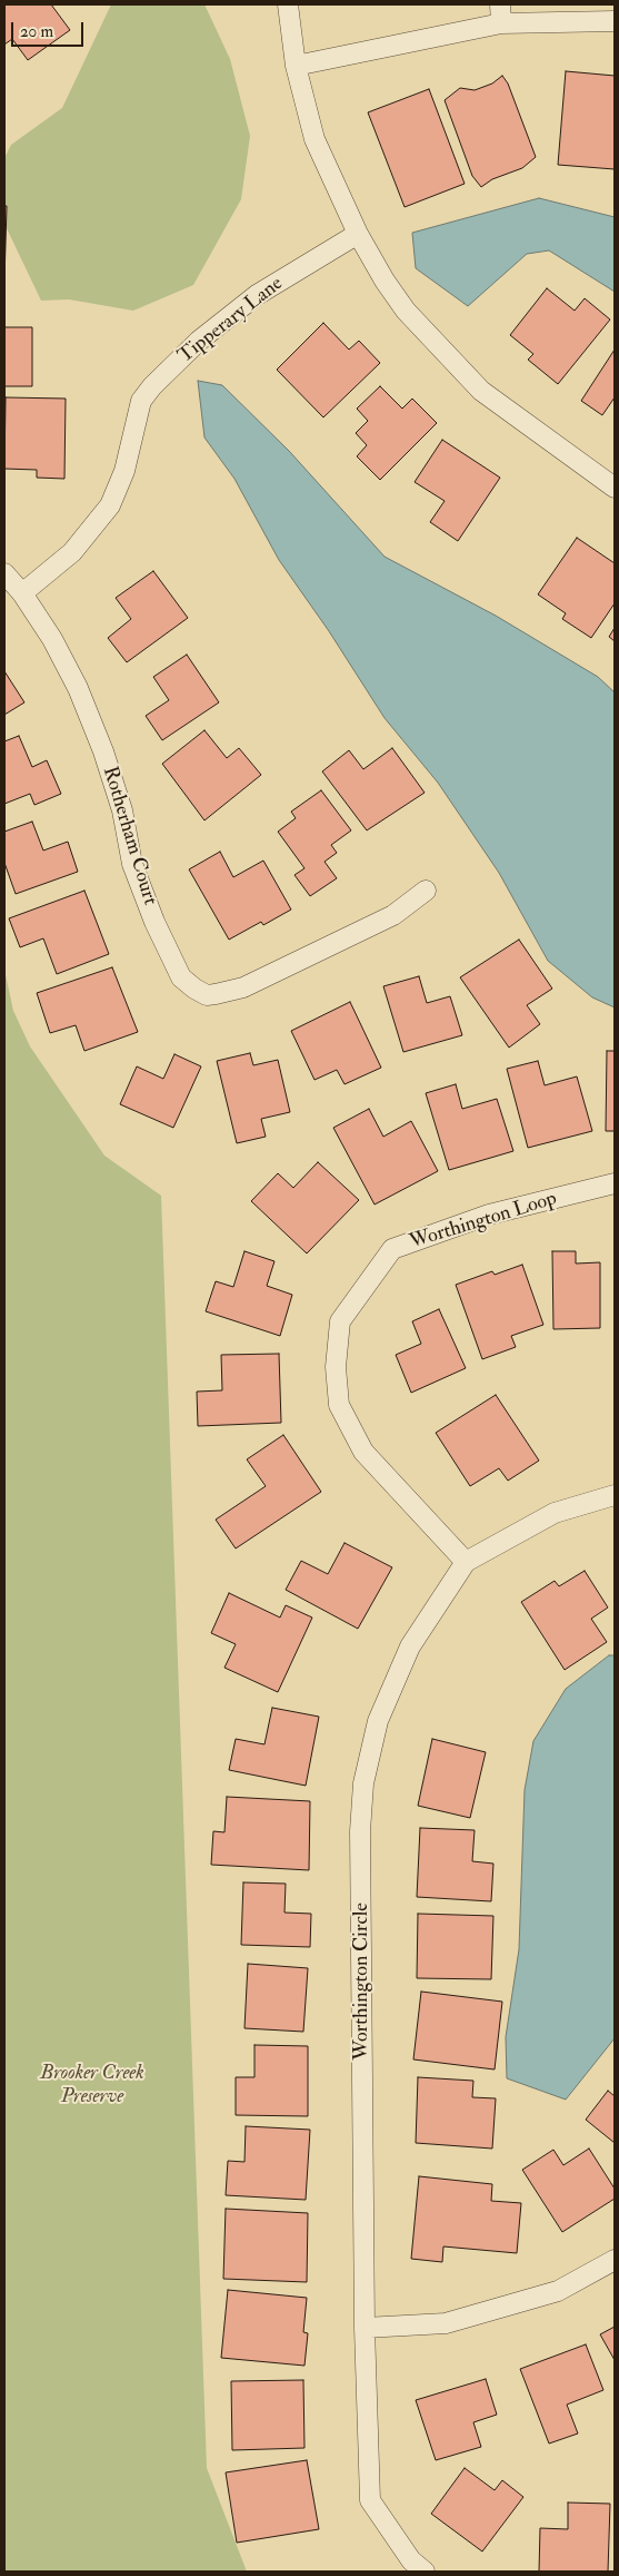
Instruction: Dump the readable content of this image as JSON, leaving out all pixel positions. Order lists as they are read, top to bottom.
{
  "streets": {
    "street": [
      "Tipperary Lane",
      "Rotherham Court",
      "Worthington Loop",
      "Worthington Circle"
    ]
  },
  "crossings": [
    ["Tipperary Lane", "Rotherham Court"],
    ["Worthington Loop", "Worthington Circle"]
  ],
  "parks": ["Brooker Creek Preserve"],
  "scale_bar": "20 m"
}
